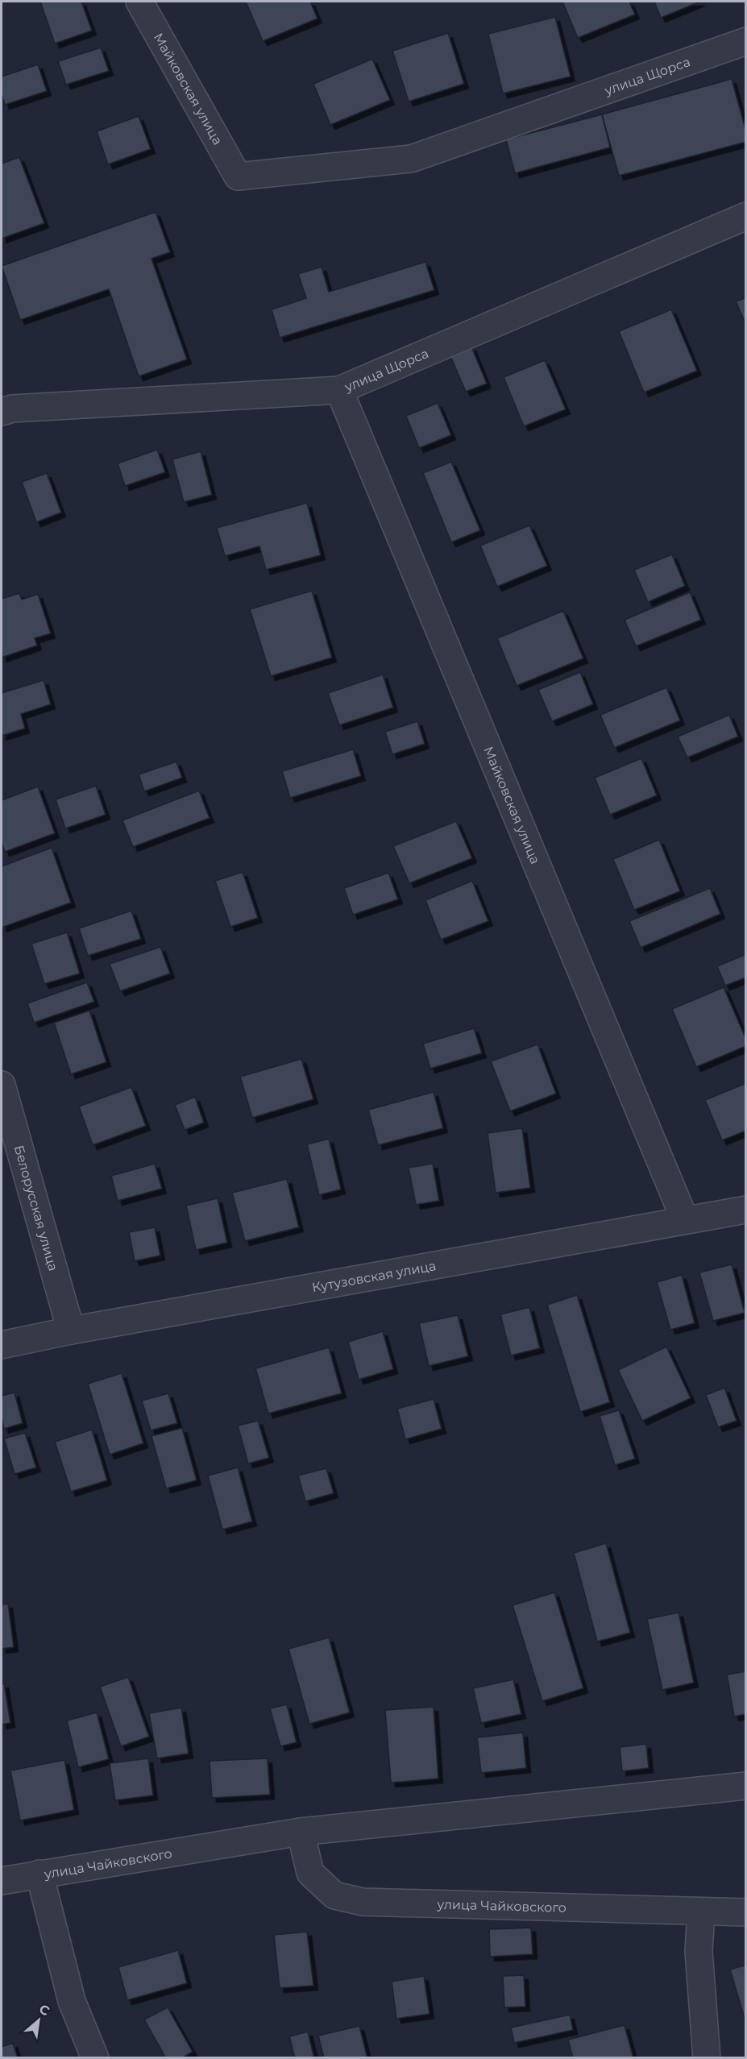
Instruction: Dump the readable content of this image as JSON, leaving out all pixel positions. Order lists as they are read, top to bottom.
{
  "streets": {
    "street": [
      "улица Щорса",
      "Майковская улица",
      "Белорусская улица",
      "Кутузовская улица",
      "улица Чайковского"
    ]
  },
  "crossings": [
    ["улица Щорса", "Майковская улица"],
    ["Майковская улица", "Кутузовская улица"],
    ["Белорусская улица", "Кутузовская улица"]
  ],
  "north": "top right"
}
